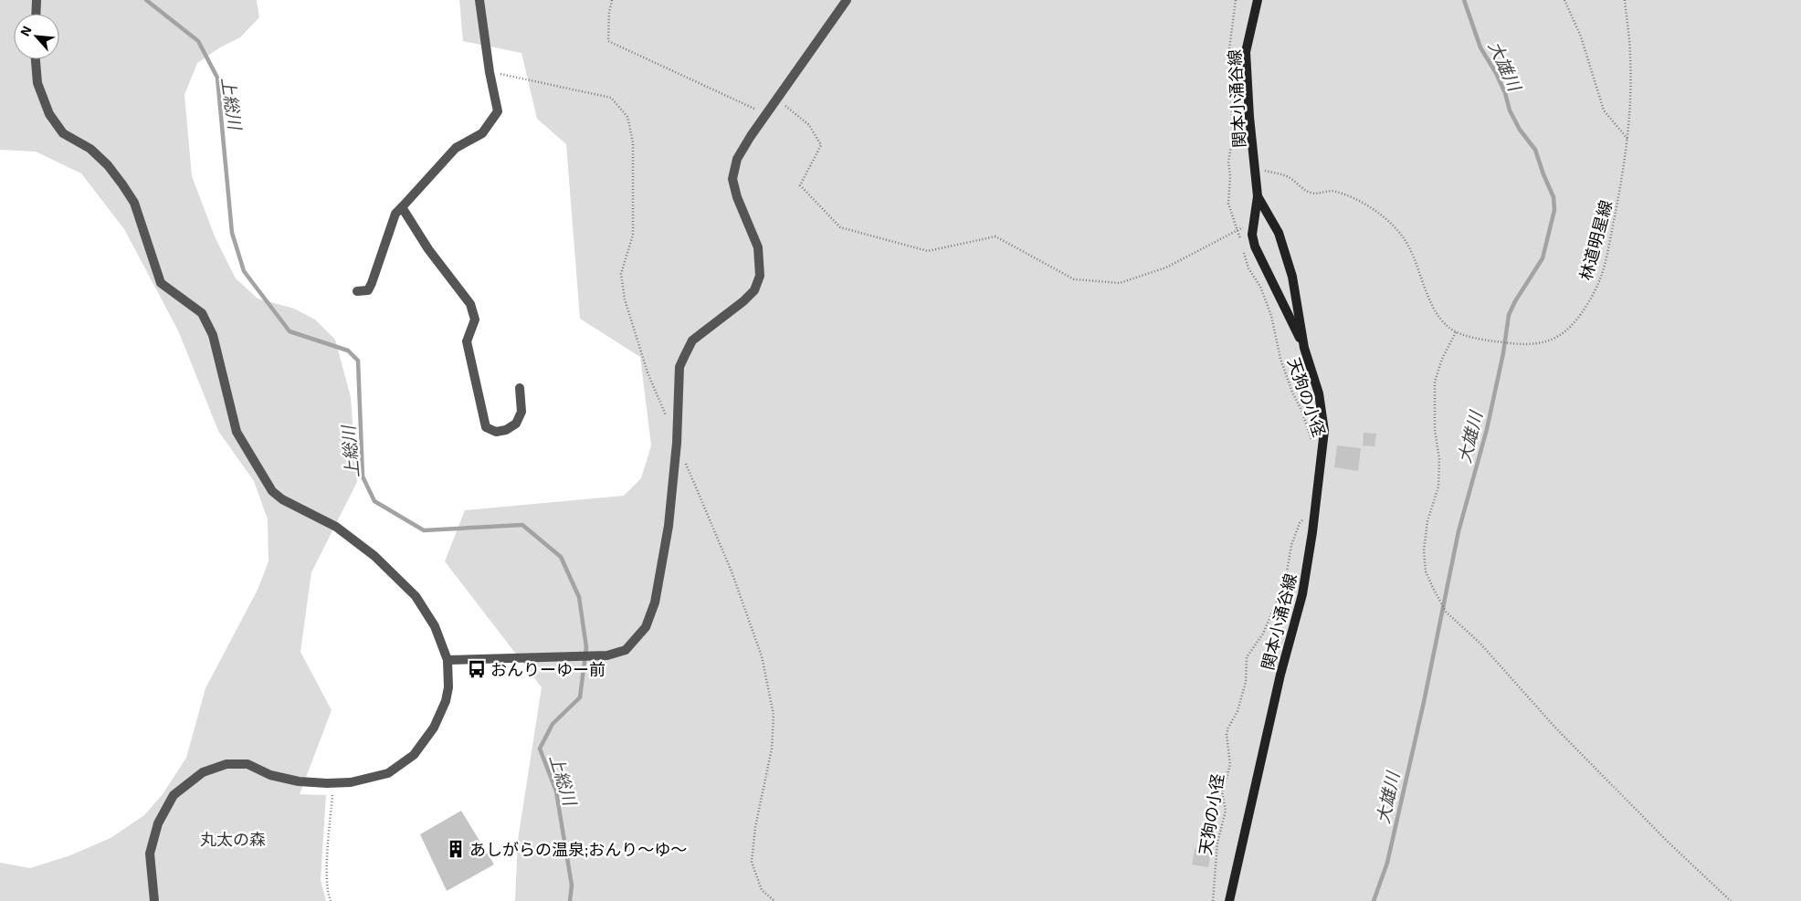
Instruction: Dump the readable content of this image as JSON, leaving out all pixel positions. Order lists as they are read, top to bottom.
{
  "streets": {
    "main road": ["関本小涌谷線"],
    "path": ["林道明星線", "天狗の小径"]
  },
  "crossings": [
    ["関本小涌谷線", "林道明星線"]
  ],
  "water": ["大雄川", "上総川"],
  "parks": ["丸太の森"],
  "places": {
    "bus stop": ["おんりーゆー前"],
    "building": ["あしがらの温泉;おんり〜ゆ〜"]
  },
  "north": "top left"
}
